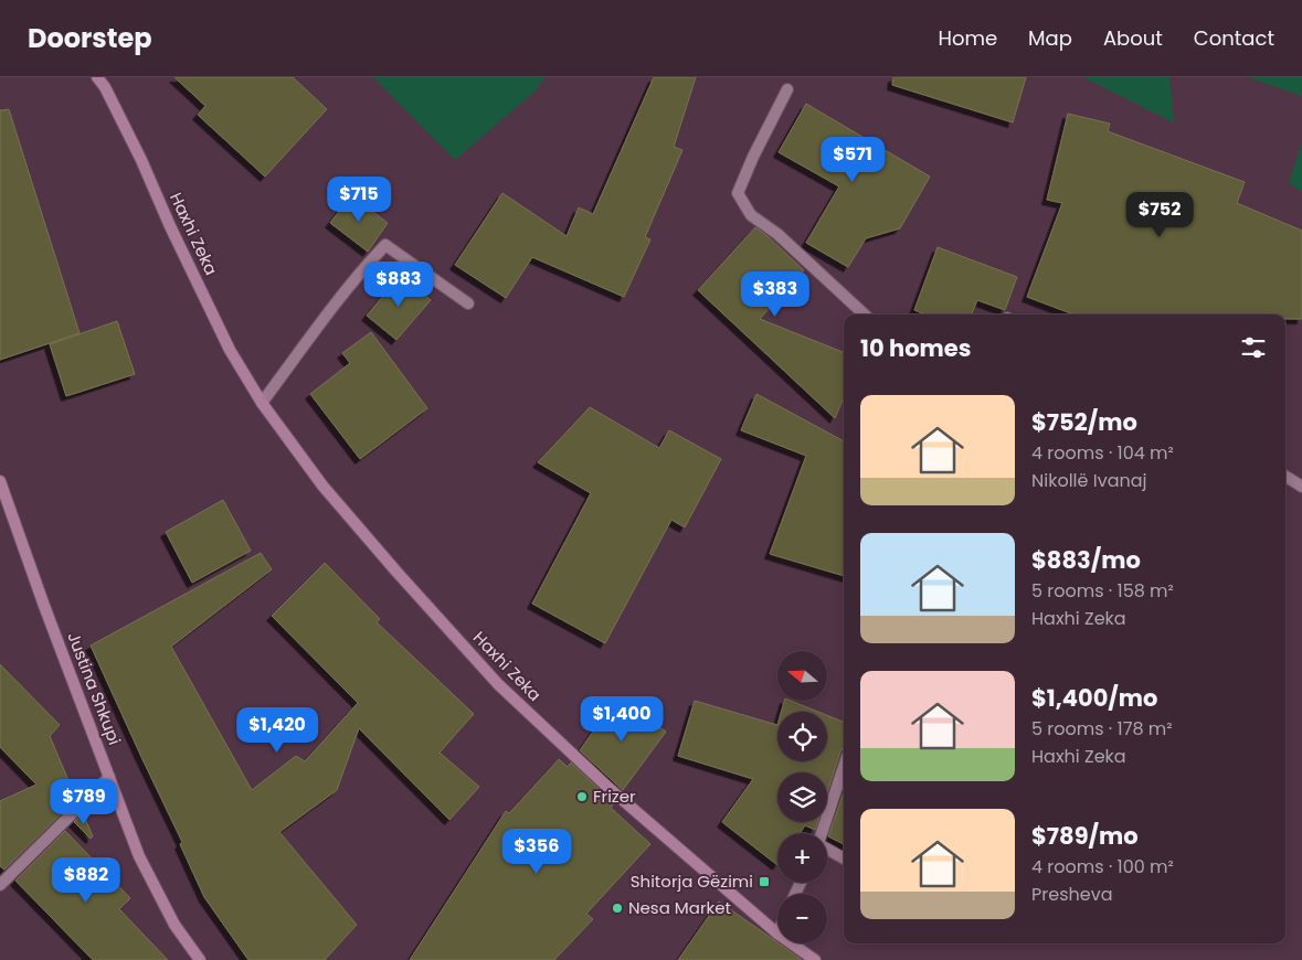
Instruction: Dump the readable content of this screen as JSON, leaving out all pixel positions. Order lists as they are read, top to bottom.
{
  "streets": {
    "street": ["Haxhi Zeka", "Justina Shkupi"]
  },
  "places": {
    "other": ["Frizer", "Nesa Market"],
    "transit": ["Shitorja Gëzimi"]
  },
  "north": "left",
  "page": {
    "header": "Doorstep",
    "nav": [
      "Home",
      "Map",
      "About",
      "Contact"
    ],
    "price": [
      "$571",
      "$715",
      "$752",
      "$883",
      "$383",
      "$1,400",
      "$1,420",
      "$789",
      "$356",
      "$882"
    ],
    "heading": "10 homes",
    "list": [
      {
        "name": "$752/mo",
        "note": "4 rooms · 104 m² · Nikollë Ivanaj"
      },
      {
        "name": "$883/mo",
        "note": "5 rooms · 158 m² · Haxhi Zeka"
      },
      {
        "name": "$1,400/mo",
        "note": "5 rooms · 178 m² · Haxhi Zeka"
      },
      {
        "name": "$789/mo",
        "note": "4 rooms · 100 m² · Presheva"
      }
    ],
    "map_buttons": ["+", "−"]
  }
}
